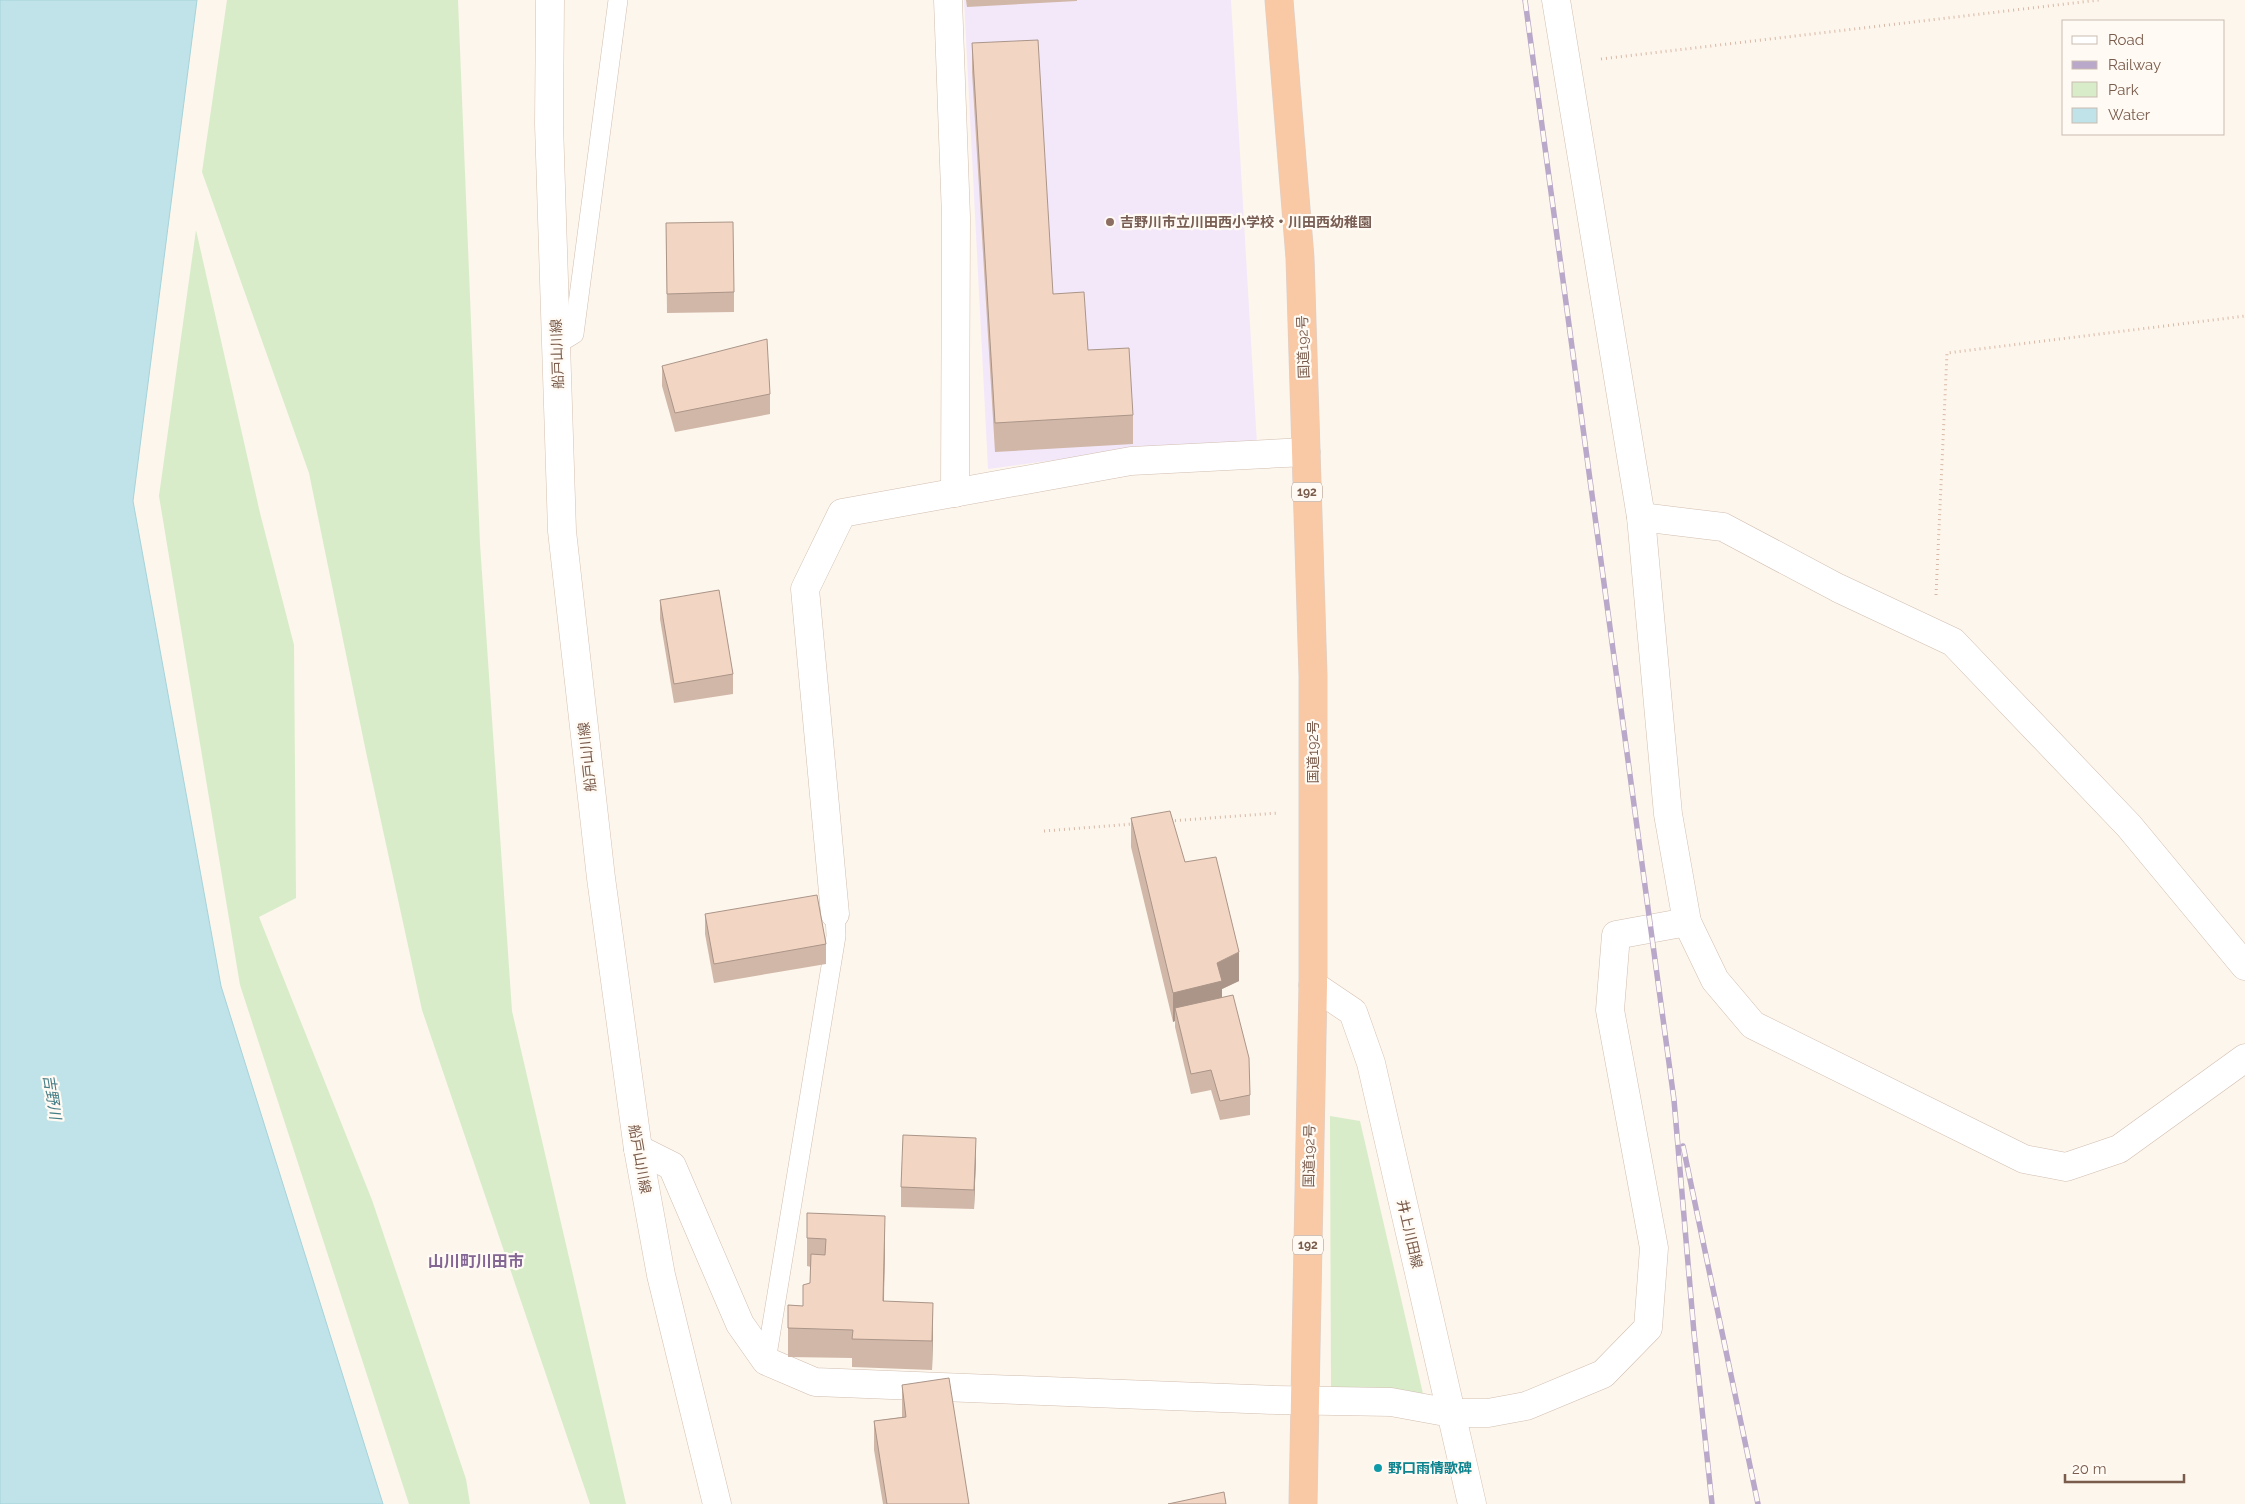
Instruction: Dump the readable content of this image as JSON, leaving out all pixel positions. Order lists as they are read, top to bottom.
{
  "streets": {
    "highway": ["国道192号", "192"],
    "street": ["船戸山川線", "井上川田線"]
  },
  "crossings": [
    ["国道192号", "井上川田線"]
  ],
  "districts": ["山川町川田市"],
  "water": ["吉野川"],
  "places": ["吉野川市立川田西小学校・川田西幼稚園", "野口雨情歌碑"],
  "legend": [
    "Road",
    "Railway",
    "Park",
    "Water"
  ],
  "scale_bar": "20 m"
}
